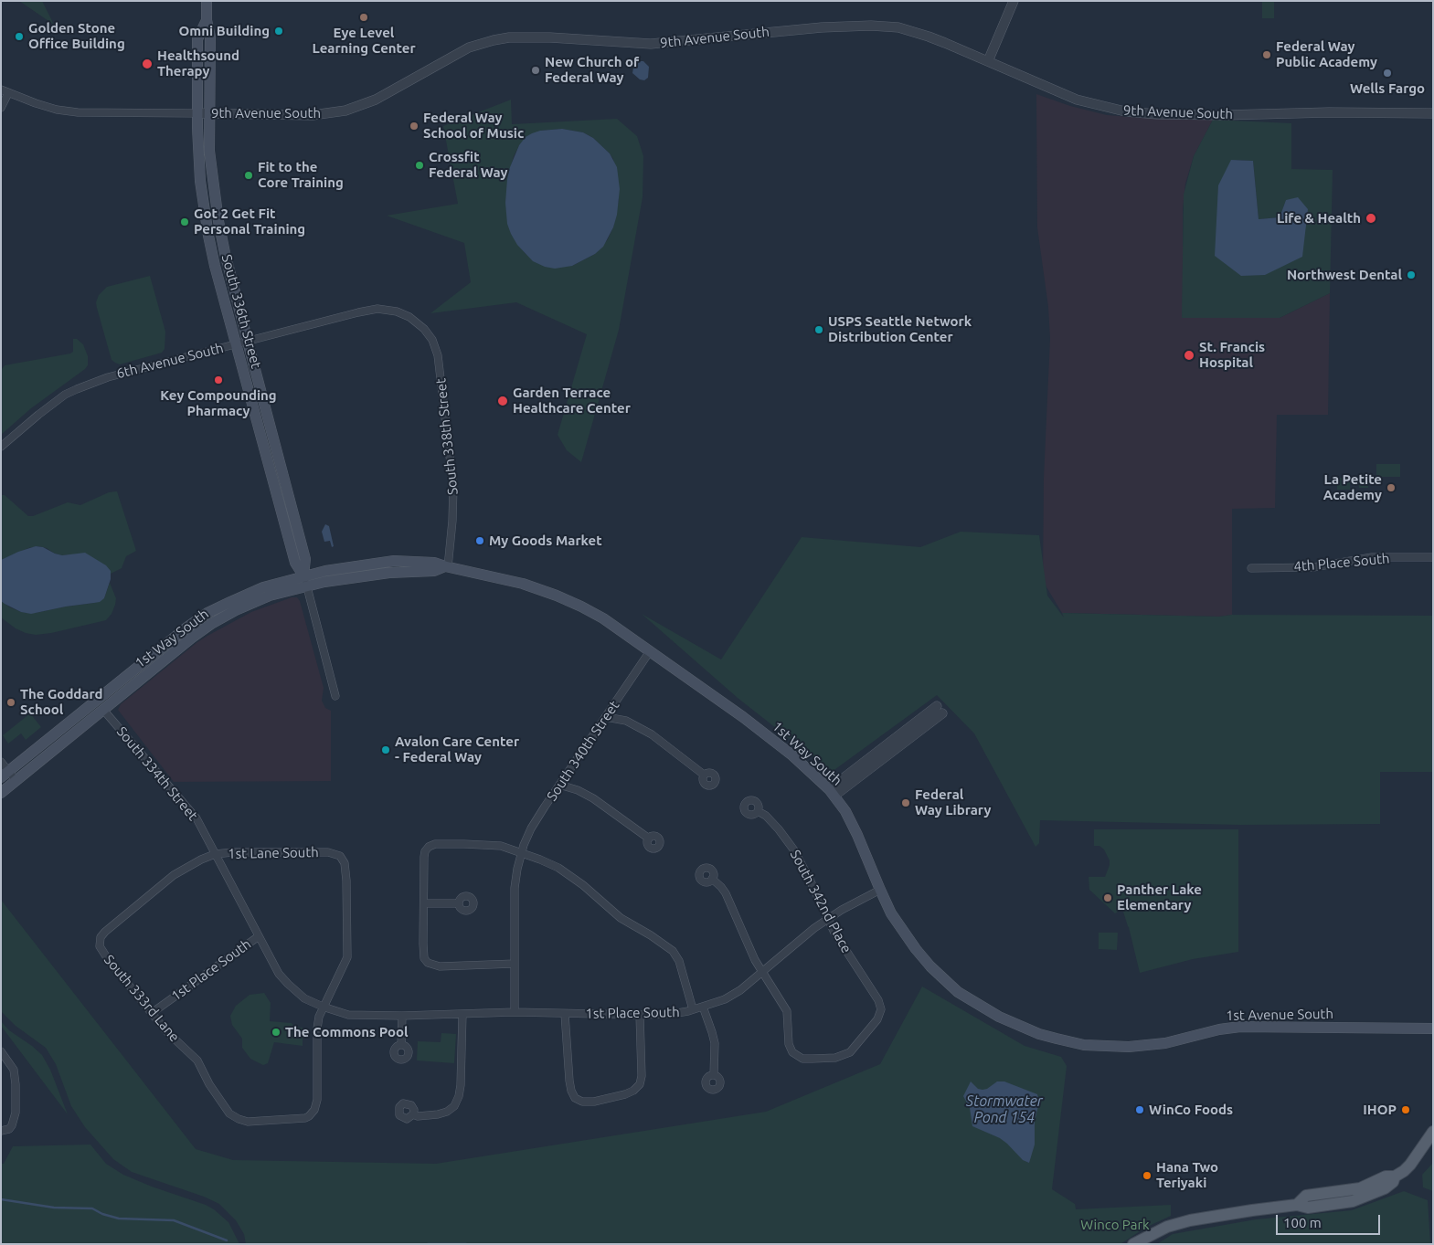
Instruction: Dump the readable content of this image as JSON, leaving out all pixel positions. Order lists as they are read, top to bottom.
{
  "streets": {
    "main road": ["South 336th Street", "1st Way South", "1st Avenue South"],
    "street": [
      "9th Avenue South",
      "6th Avenue South",
      "South 338th Street",
      "4th Place South",
      "South 340th Street",
      "South 334th Street",
      "1st Lane South",
      "South 342nd Place",
      "1st Place South",
      "South 333rd Lane"
    ]
  },
  "crossings": [
    ["9th Avenue South", "South 336th Street"],
    ["South 336th Street", "6th Avenue South"],
    ["South 336th Street", "1st Way South"],
    ["6th Avenue South", "South 338th Street"],
    ["South 338th Street", "1st Way South"],
    ["1st Way South", "South 340th Street"],
    ["1st Way South", "South 334th Street"],
    ["1st Way South", "1st Place South"],
    ["1st Way South", "1st Avenue South"],
    ["South 340th Street", "1st Place South"],
    ["South 334th Street", "1st Lane South"],
    ["South 334th Street", "1st Place South"],
    ["1st Lane South", "1st Place South"],
    ["1st Lane South", "South 333rd Lane"],
    ["South 342nd Place", "1st Place South"],
    ["1st Place South", "South 333rd Lane"]
  ],
  "water": ["Stormwater Pond 154"],
  "parks": ["Winco Park"],
  "places": [
    "Eye Level Learning Center",
    "Omni Building",
    "Golden Stone Office Building",
    "Federal Way Public Academy",
    "Healthsound Therapy",
    "New Church of Federal Way",
    "Wells Fargo",
    "Federal Way School of Music",
    "Crossfit Federal Way",
    "Fit to the Core Training",
    "Life & Health",
    "Got 2 Get Fit Personal Training",
    "Northwest Dental",
    "USPS Seattle Network Distribution Center",
    "St. Francis Hospital",
    "Key Compounding Pharmacy",
    "Garden Terrace Healthcare Center",
    "La Petite Academy",
    "My Goods Market",
    "The Goddard School",
    "Avalon Care Center - Federal Way",
    "Federal Way Library",
    "Panther Lake Elementary",
    "The Commons Pool",
    "WinCo Foods",
    "IHOP",
    "Hana Two Teriyaki"
  ],
  "scale_bar": "100 m"
}
